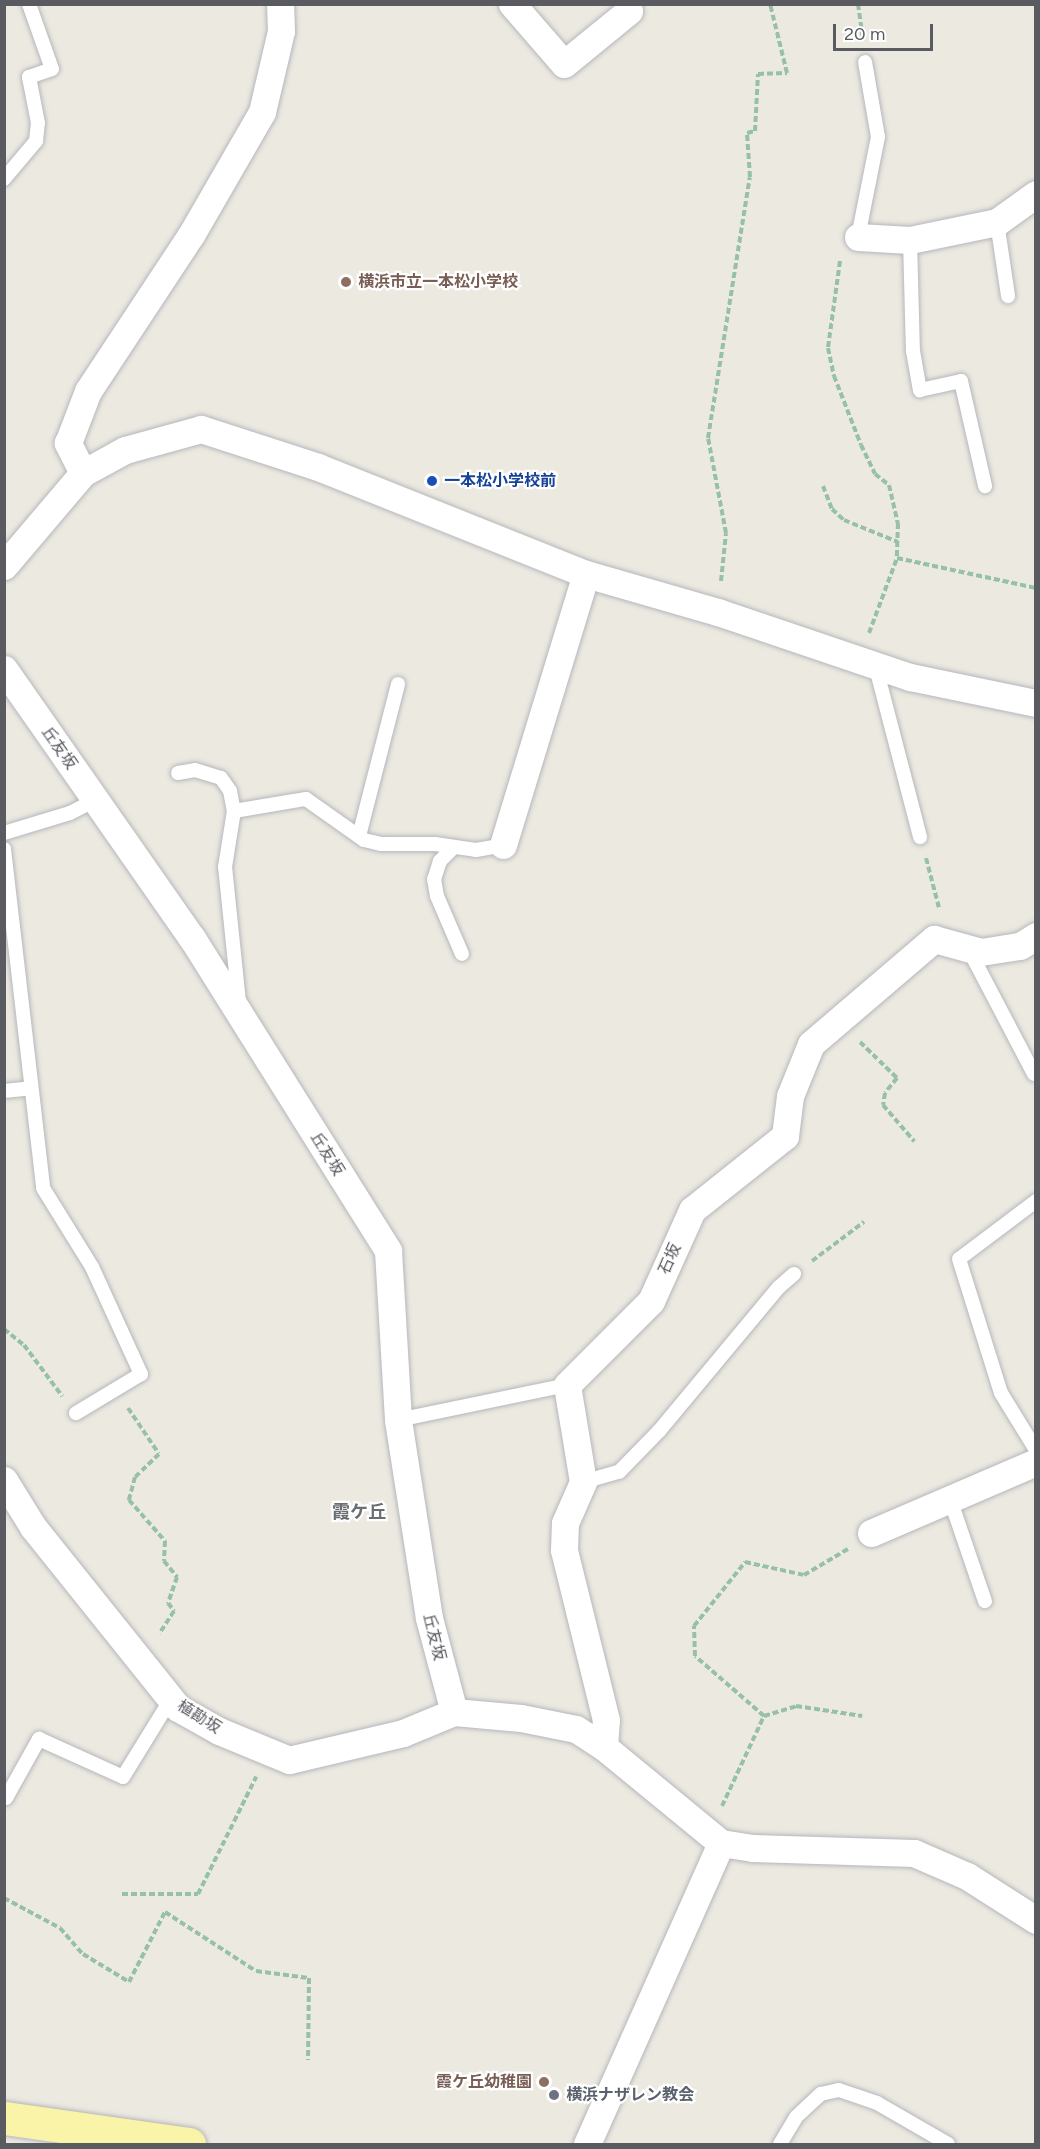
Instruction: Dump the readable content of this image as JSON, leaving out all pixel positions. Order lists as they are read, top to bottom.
{
  "streets": {
    "street": ["丘友坂", "石坂", "植勘坂"]
  },
  "crossings": [
    ["丘友坂", "植勘坂"]
  ],
  "districts": ["霞ケ丘"],
  "places": [
    "横浜市立一本松小学校",
    "一本松小学校前",
    "霞ケ丘幼稚園",
    "横浜ナザレン教会"
  ],
  "scale_bar": "20 m"
}
